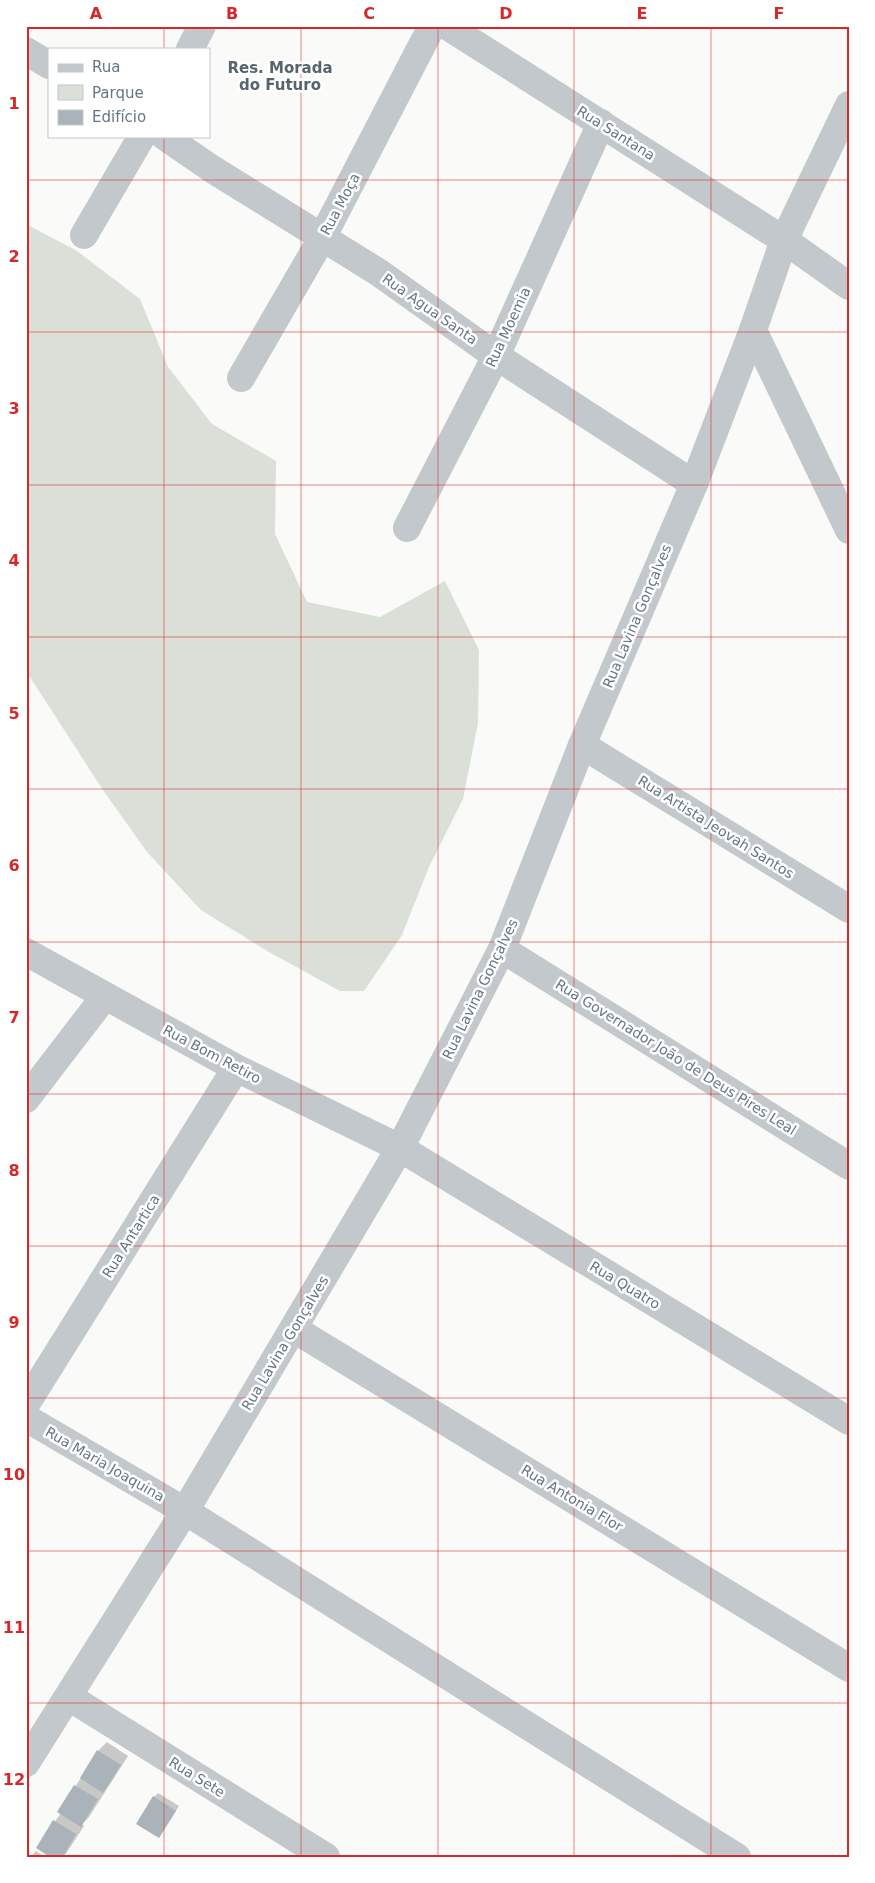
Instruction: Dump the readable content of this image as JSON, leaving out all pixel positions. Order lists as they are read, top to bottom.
{
  "streets": {
    "street": [
      "Rua Santana",
      "Rua Moça",
      "Rua Agua Santa",
      "Rua Moemia",
      "Rua Lavina Gonçalves",
      "Rua Artista Jeovah Santos",
      "Rua Bom Retiro",
      "Rua Governador João de Deus Pires Leal",
      "Rua Antartica",
      "Rua Quatro",
      "Rua Maria Joaquina",
      "Rua Antonia Flor",
      "Rua Sete"
    ]
  },
  "crossings": [
    ["Rua Santana", "Rua Moemia"],
    ["Rua Santana", "Rua Lavina Gonçalves"],
    ["Rua Moça", "Rua Agua Santa"],
    ["Rua Agua Santa", "Rua Moemia"],
    ["Rua Agua Santa", "Rua Lavina Gonçalves"],
    ["Rua Lavina Gonçalves", "Rua Artista Jeovah Santos"],
    ["Rua Lavina Gonçalves", "Rua Bom Retiro"],
    ["Rua Lavina Gonçalves", "Rua Governador João de Deus Pires Leal"],
    ["Rua Lavina Gonçalves", "Rua Quatro"],
    ["Rua Lavina Gonçalves", "Rua Maria Joaquina"],
    ["Rua Lavina Gonçalves", "Rua Antonia Flor"],
    ["Rua Lavina Gonçalves", "Rua Sete"],
    ["Rua Bom Retiro", "Rua Antartica"],
    ["Rua Bom Retiro", "Rua Quatro"]
  ],
  "districts": ["Res. Morada do Futuro"],
  "legend": ["Rua", "Parque", "Edifício"],
  "grid": {
    "columns": [
      "A",
      "B",
      "C",
      "D",
      "E",
      "F"
    ],
    "rows": [
      "1",
      "2",
      "3",
      "4",
      "5",
      "6",
      "7",
      "8",
      "9",
      "10",
      "11",
      "12"
    ]
  }
}
